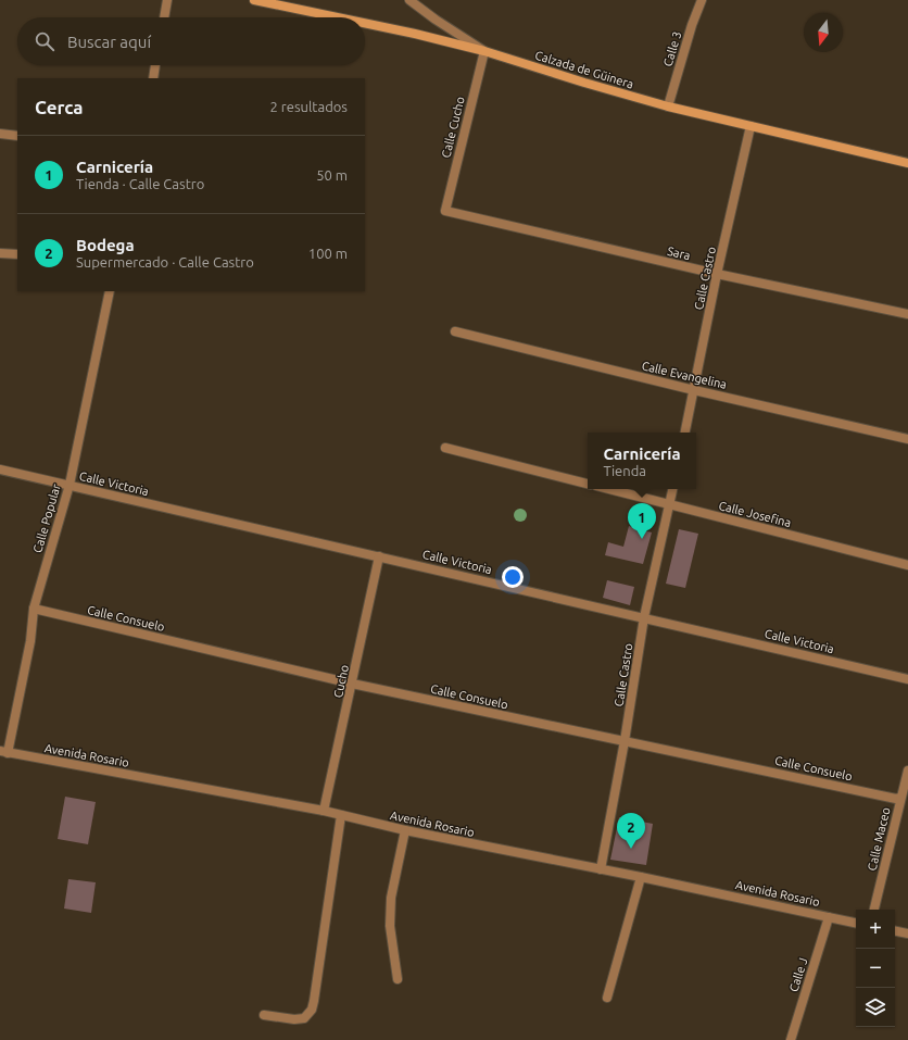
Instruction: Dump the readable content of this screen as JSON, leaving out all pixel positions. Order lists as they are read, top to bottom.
{
  "streets": {
    "main road": ["Calzada de Güinera"],
    "street": [
      "Calle 3",
      "Calle Cucho",
      "Sara",
      "Calle Castro",
      "Calle Evangelina",
      "Calle Victoria",
      "Calle Josefina",
      "Calle Popular",
      "Calle Consuelo",
      "Cucho",
      "Avenida Rosario",
      "Calle Maceo",
      "Calle J"
    ]
  },
  "crossings": [
    ["Calle 3", "Calzada de Güinera"],
    ["Calzada de Güinera", "Calle Cucho"],
    ["Calzada de Güinera", "Calle Castro"],
    ["Calle Cucho", "Sara"],
    ["Sara", "Calle Castro"],
    ["Calle Castro", "Calle Evangelina"],
    ["Calle Castro", "Calle Victoria"],
    ["Calle Castro", "Calle Josefina"],
    ["Calle Castro", "Calle Consuelo"],
    ["Calle Castro", "Avenida Rosario"],
    ["Calle Victoria", "Calle Popular"],
    ["Calle Victoria", "Cucho"],
    ["Calle Popular", "Calle Consuelo"],
    ["Calle Popular", "Avenida Rosario"],
    ["Calle Consuelo", "Cucho"],
    ["Calle Consuelo", "Calle Maceo"],
    ["Cucho", "Avenida Rosario"],
    ["Avenida Rosario", "Calle J"]
  ],
  "north": "bottom",
  "page": {
    "search": "Buscar aquí",
    "heading": ["Cerca", "2 resultados"],
    "list": [
      {
        "mark": "1",
        "name": "Carnicería",
        "note": "Tienda · Calle Castro",
        "value": "50 m"
      },
      {
        "mark": "2",
        "name": "Bodega",
        "note": "Supermercado · Calle Castro",
        "value": "100 m"
      }
    ],
    "popup": ["Carnicería", "Tienda"],
    "pins": ["1", "2"],
    "map_buttons": ["+", "−"]
  }
}
